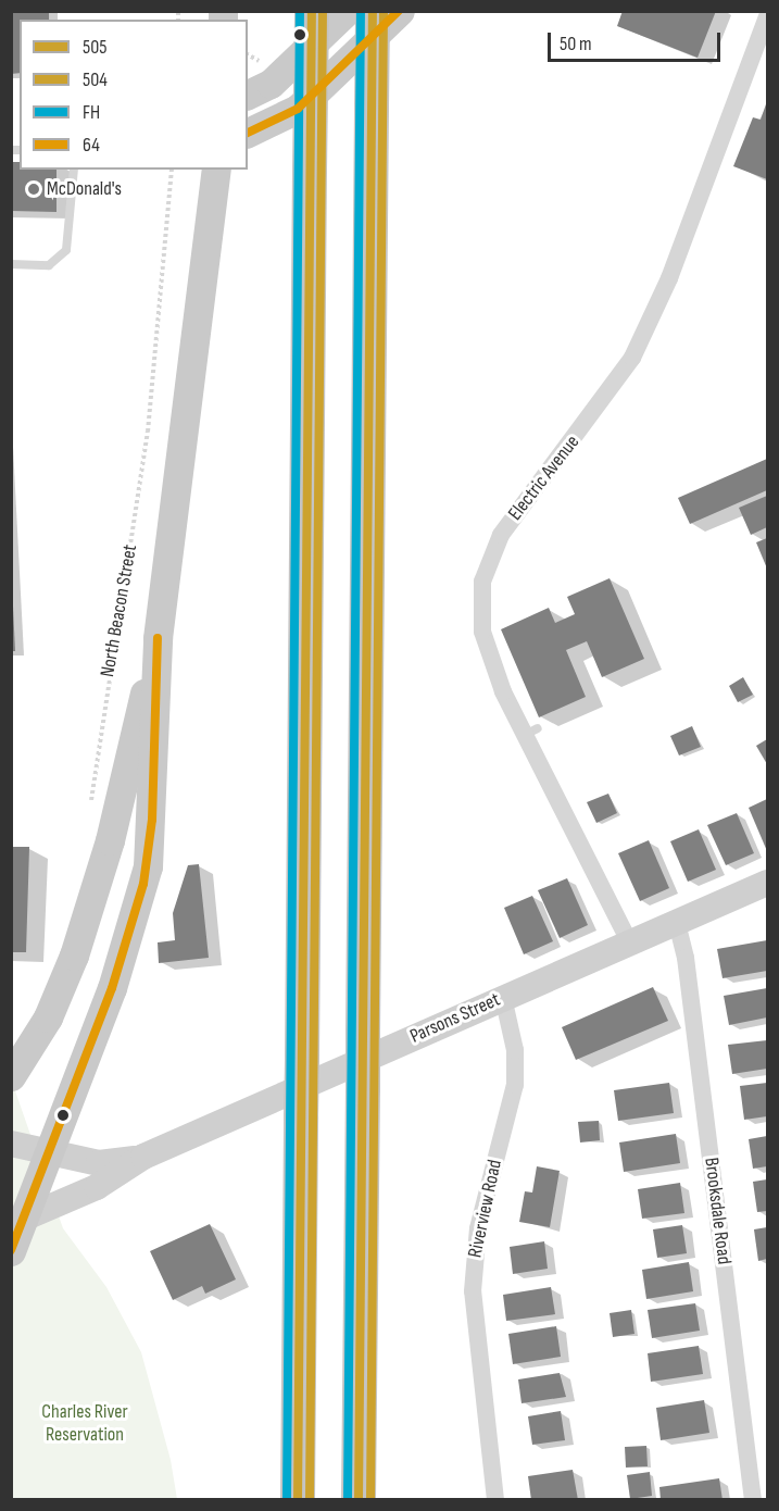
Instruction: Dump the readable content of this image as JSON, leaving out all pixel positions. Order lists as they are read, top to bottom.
{
  "streets": {
    "main road": ["North Beacon Street"],
    "street": [
      "Electric Avenue",
      "Parsons Street",
      "Riverview Road",
      "Brooksdale Road"
    ]
  },
  "crossings": [
    ["Electric Avenue", "Parsons Street"],
    ["North Beacon Street", "Parsons Street"],
    ["Parsons Street", "Riverview Road"],
    ["Parsons Street", "Brooksdale Road"]
  ],
  "parks": ["Charles River Reservation"],
  "places": ["McDonald's"],
  "lines": [
    "transit line 505",
    "transit line 504",
    "transit line FH",
    "transit line 64"
  ],
  "legend": [
    "505",
    "504",
    "FH",
    "64"
  ],
  "scale_bar": "50 m"
}
